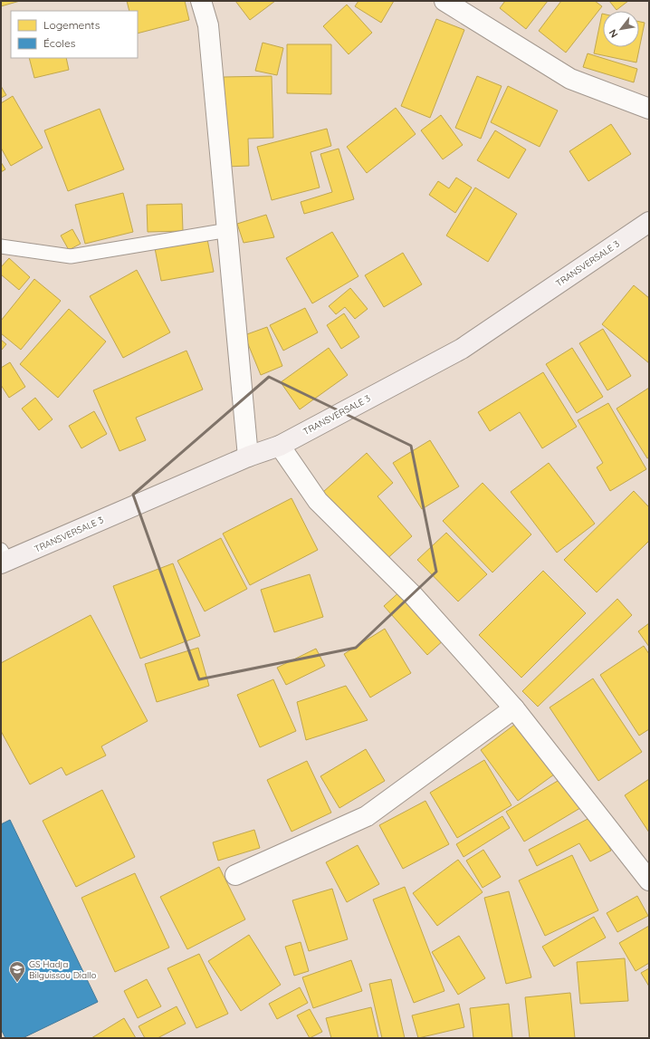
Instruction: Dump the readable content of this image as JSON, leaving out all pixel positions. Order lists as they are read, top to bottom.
{
  "streets": {
    "main road": ["TRANSVERSALE 3"]
  },
  "places": {
    "school or university": ["GS Hadja Bilguissou Diallo"]
  },
  "legend": ["Logements", "Écoles"],
  "north": "bottom left"
}
